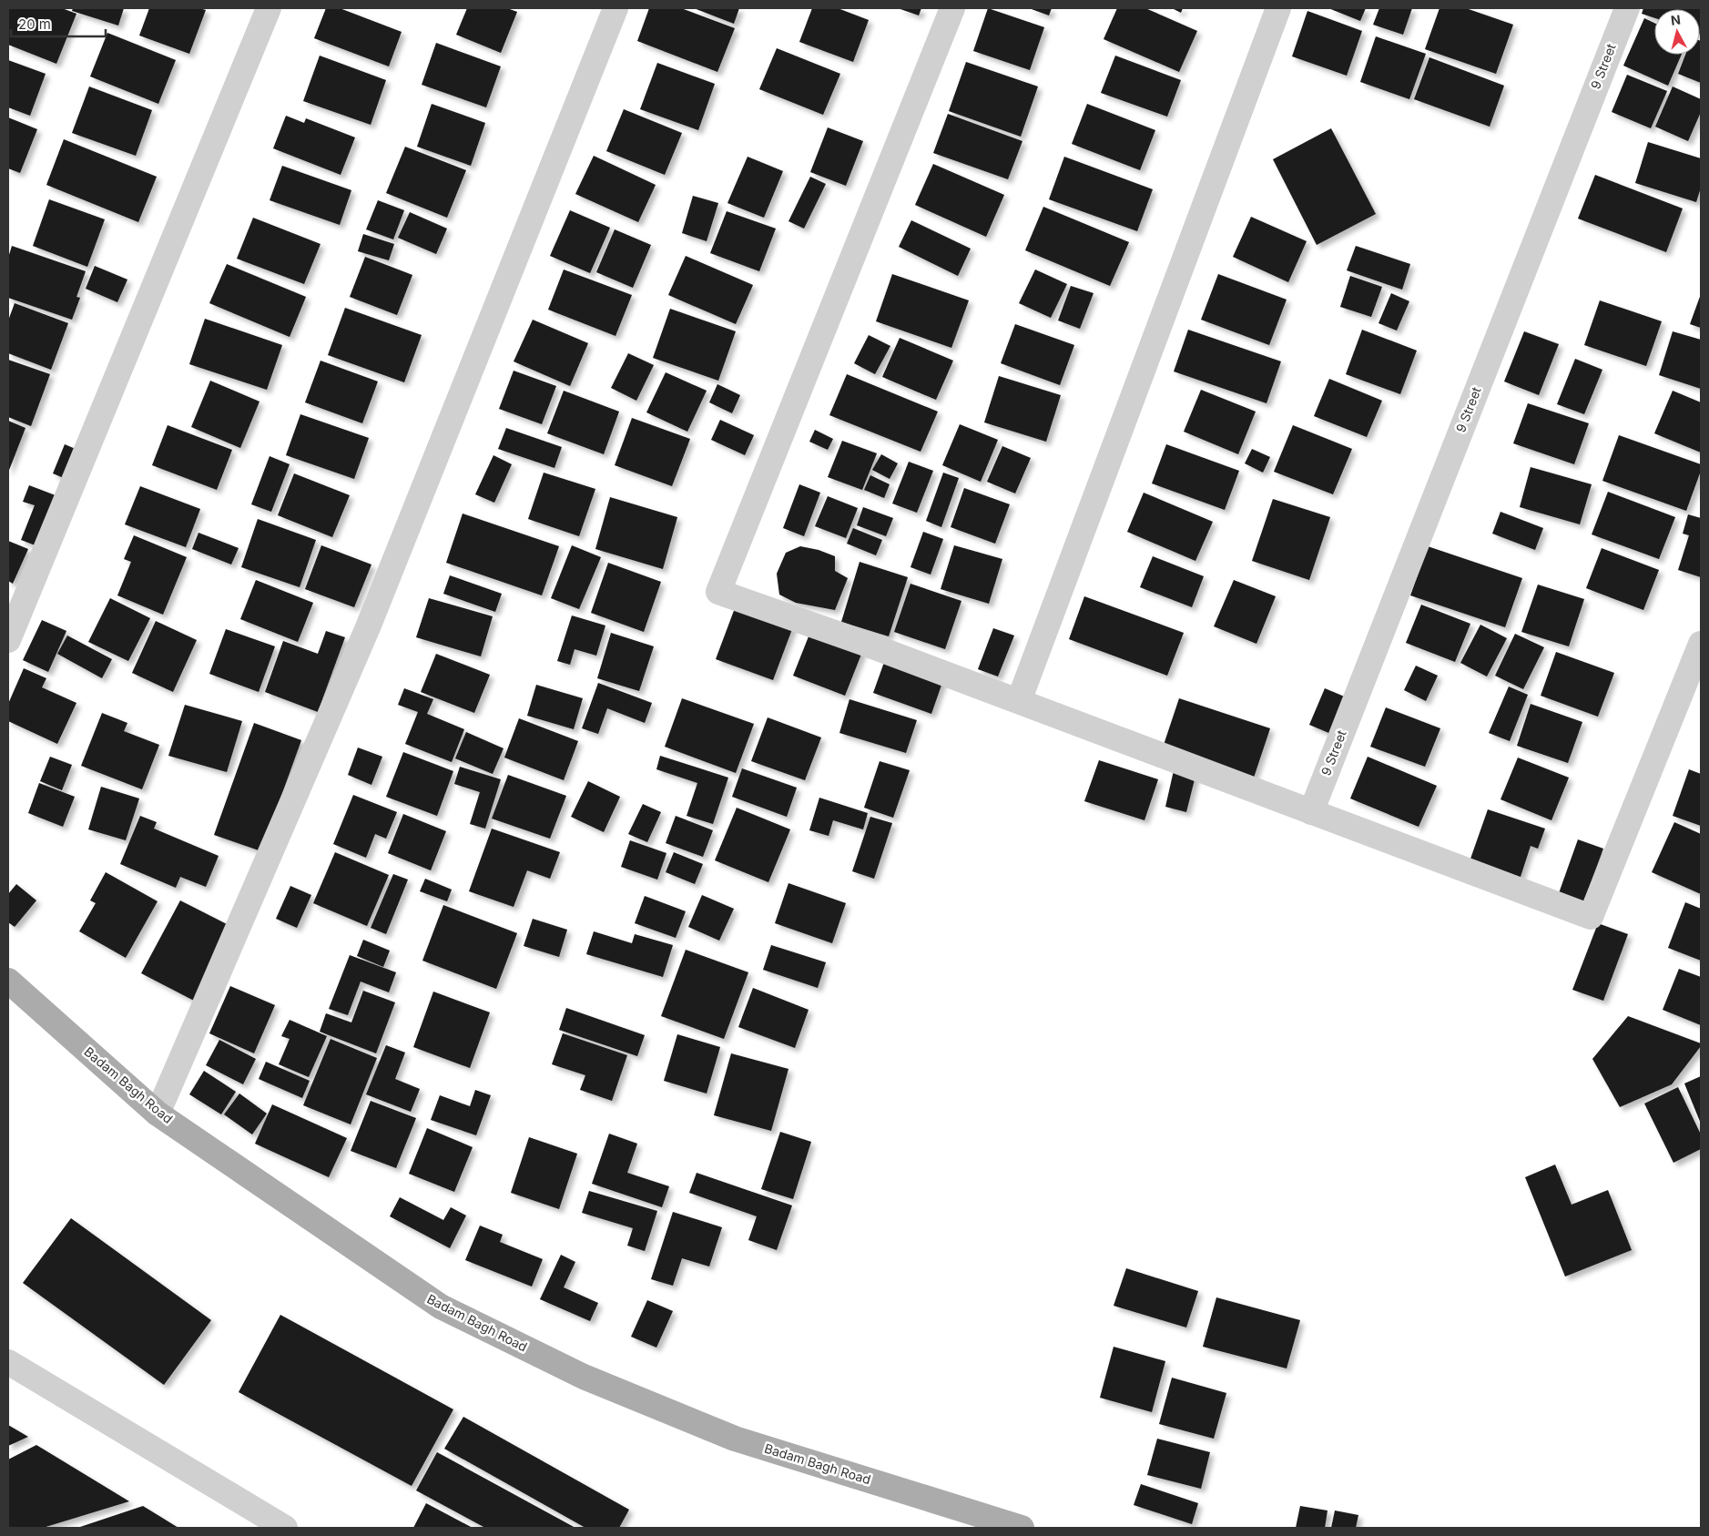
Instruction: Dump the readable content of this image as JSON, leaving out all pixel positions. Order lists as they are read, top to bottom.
{
  "streets": {
    "main road": ["Badam Bagh Road"],
    "street": ["9 Street"]
  },
  "scale_bar": "20 m",
  "north": "top"
}
